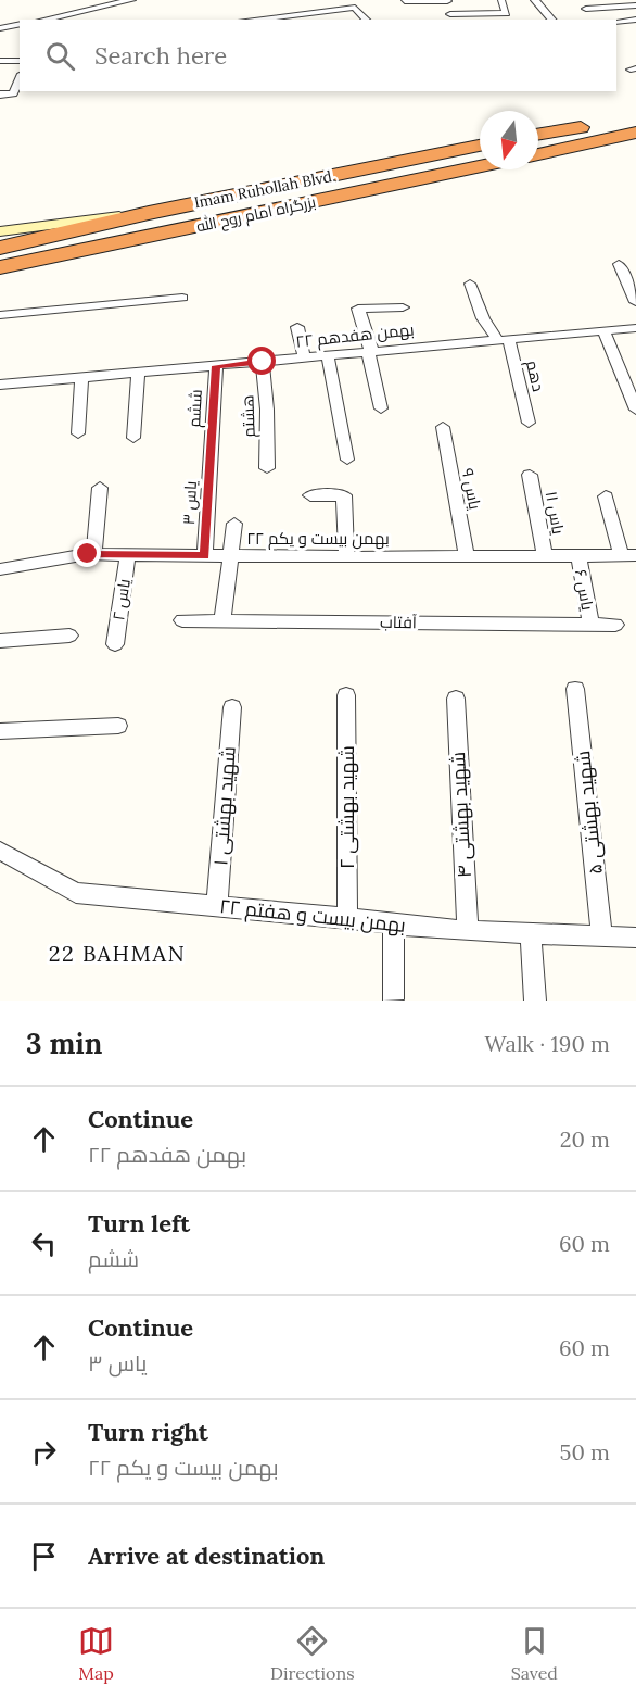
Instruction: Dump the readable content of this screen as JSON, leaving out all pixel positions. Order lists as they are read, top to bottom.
{
  "streets": {
    "highway": ["Imam Ruhollah Blvd.", "بزرگراه امام روح الله"],
    "street": [
      "۲۲ بهمن هفدهم",
      "دهم",
      "ششم",
      "هشتم",
      "یاس ۹",
      "یاس ۳",
      "یاس ۱۱",
      "۲۲ بهمن بیست و یکم",
      "یاس ۶",
      "یاس ۲",
      "آفتاب",
      "شهید بهشتی ۱",
      "شهید بهشتی ۲",
      "شهید بهشتی ۵",
      "شهید بهشتی ۴",
      "۲۲ بهمن بیست و هفتم"
    ]
  },
  "crossings": [
    ["Imam Ruhollah Blvd.", "بزرگراه امام روح الله"],
    ["۲۲ بهمن هفدهم", "دهم"],
    ["۲۲ بهمن هفدهم", "ششم"],
    ["۲۲ بهمن هفدهم", "هشتم"],
    ["ششم", "یاس ۳"],
    ["یاس ۹", "۲۲ بهمن بیست و یکم"],
    ["یاس ۳", "۲۲ بهمن بیست و یکم"],
    ["یاس ۱۱", "۲۲ بهمن بیست و یکم"],
    ["۲۲ بهمن بیست و یکم", "یاس ۶"],
    ["۲۲ بهمن بیست و یکم", "یاس ۲"],
    ["یاس ۶", "آفتاب"],
    ["شهید بهشتی ۱", "۲۲ بهمن بیست و هفتم"],
    ["شهید بهشتی ۲", "۲۲ بهمن بیست و هفتم"],
    ["شهید بهشتی ۵", "۲۲ بهمن بیست و هفتم"],
    ["شهید بهشتی ۴", "۲۲ بهمن بیست و هفتم"]
  ],
  "districts": ["22 BAHMAN"],
  "north": "bottom",
  "page": {
    "search": "Search here",
    "heading": ["3 min", "Walk · 190 m"],
    "list": [
      ["Continue", "۲۲ بهمن هفدهم", "20 m"],
      ["Turn left", "ششم", "60 m"],
      ["Continue", "یاس ۳", "60 m"],
      ["Turn right", "۲۲ بهمن بیست و یکم", "50 m"],
      "Arrive at destination"
    ],
    "nav": ["Map", "Directions", "Saved"]
  }
}
